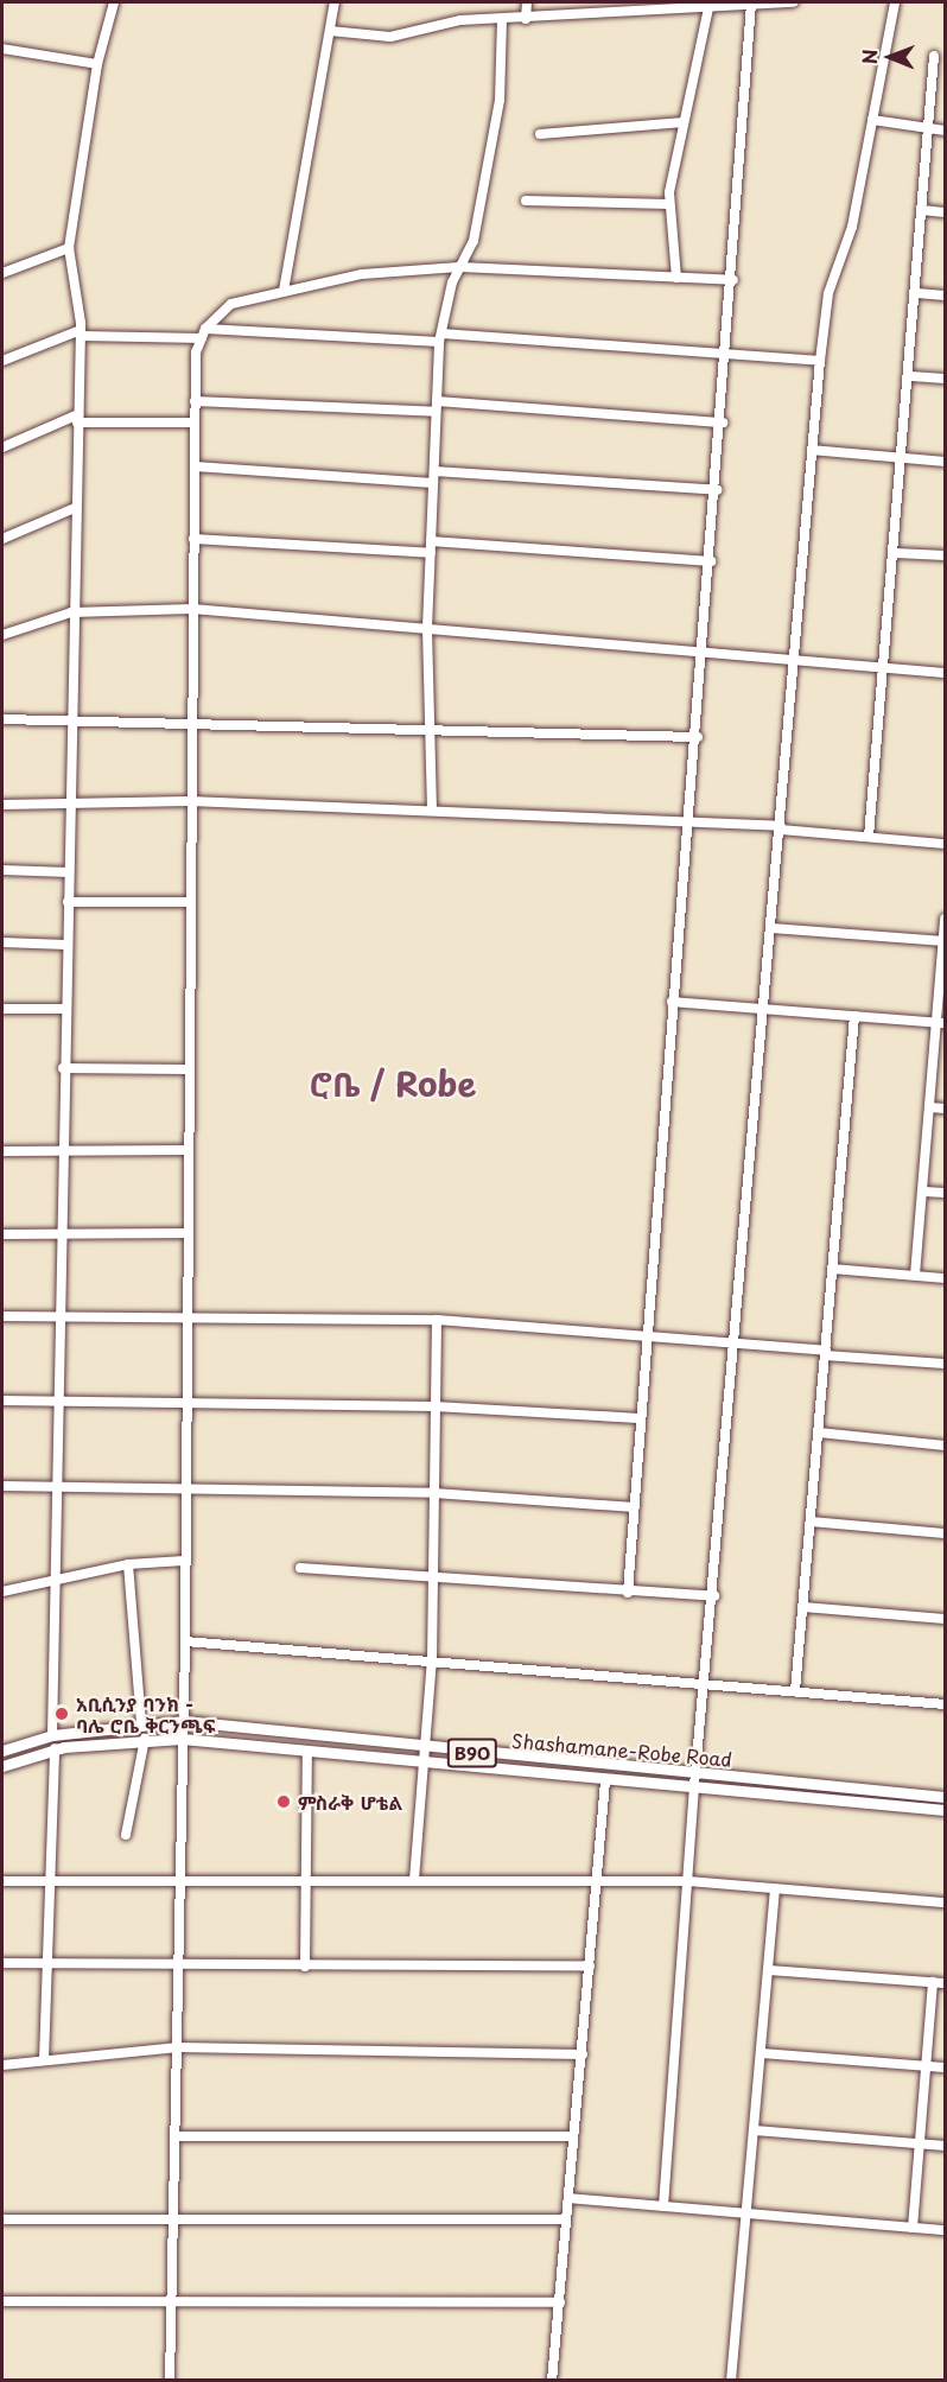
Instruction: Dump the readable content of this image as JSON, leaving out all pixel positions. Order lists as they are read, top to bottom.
{
  "streets": {
    "main road": ["Shashamane-Robe Road", "B90"]
  },
  "districts": ["ሮቤ / Robe"],
  "places": ["አቢሲንያ ባንክ - ባሌ ሮቤ ቅርንጫፍ", "ምስራቅ ሆቴል"],
  "north": "left"
}
